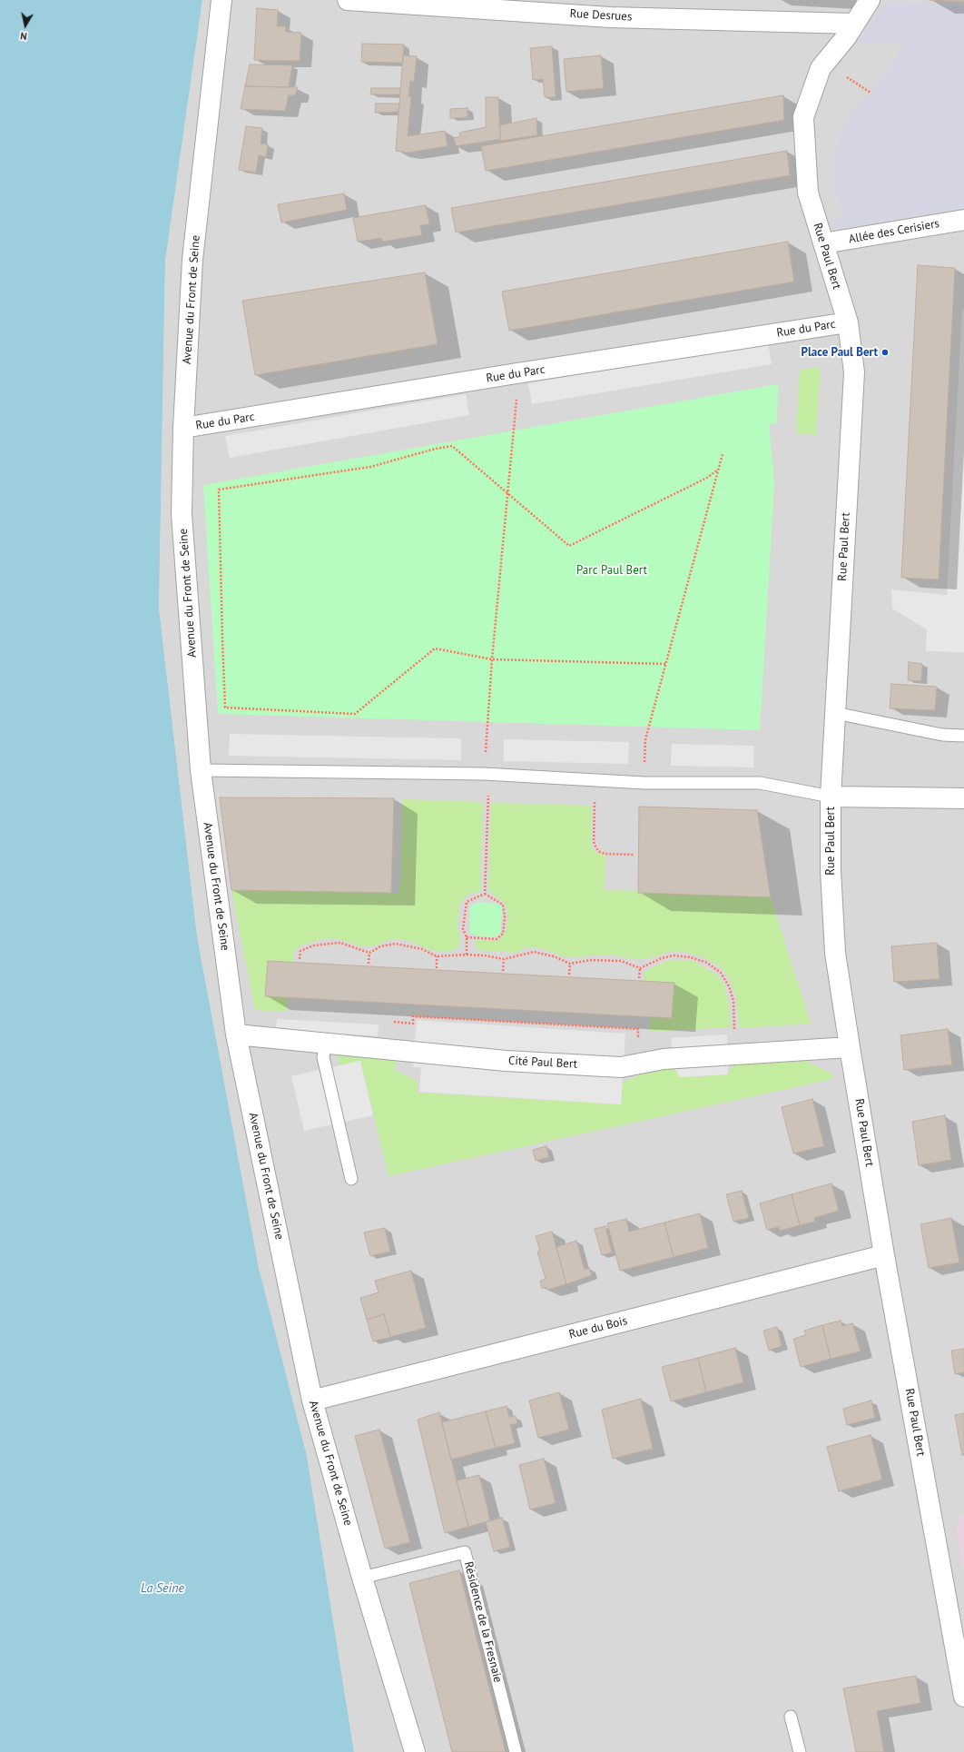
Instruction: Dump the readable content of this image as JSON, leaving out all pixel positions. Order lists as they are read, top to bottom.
{
  "streets": {
    "street": [
      "Rue Desrues",
      "Allée des Cerisiers",
      "Rue Paul Bert",
      "Avenue du Front de Seine",
      "Rue du Parc",
      "Cité Paul Bert",
      "Rue du Bois"
    ],
    "lane": ["Résidence de la Fresnaie"]
  },
  "crossings": [
    ["Rue Desrues", "Rue Paul Bert"],
    ["Allée des Cerisiers", "Rue Paul Bert"],
    ["Rue Paul Bert", "Rue du Parc"],
    ["Rue Paul Bert", "Cité Paul Bert"],
    ["Rue Paul Bert", "Rue du Bois"],
    ["Avenue du Front de Seine", "Rue du Parc"],
    ["Avenue du Front de Seine", "Cité Paul Bert"],
    ["Avenue du Front de Seine", "Rue du Bois"],
    ["Avenue du Front de Seine", "Résidence de la Fresnaie"]
  ],
  "water": ["La Seine"],
  "parks": ["Parc Paul Bert"],
  "places": ["Place Paul Bert"],
  "north": "bottom"
}
